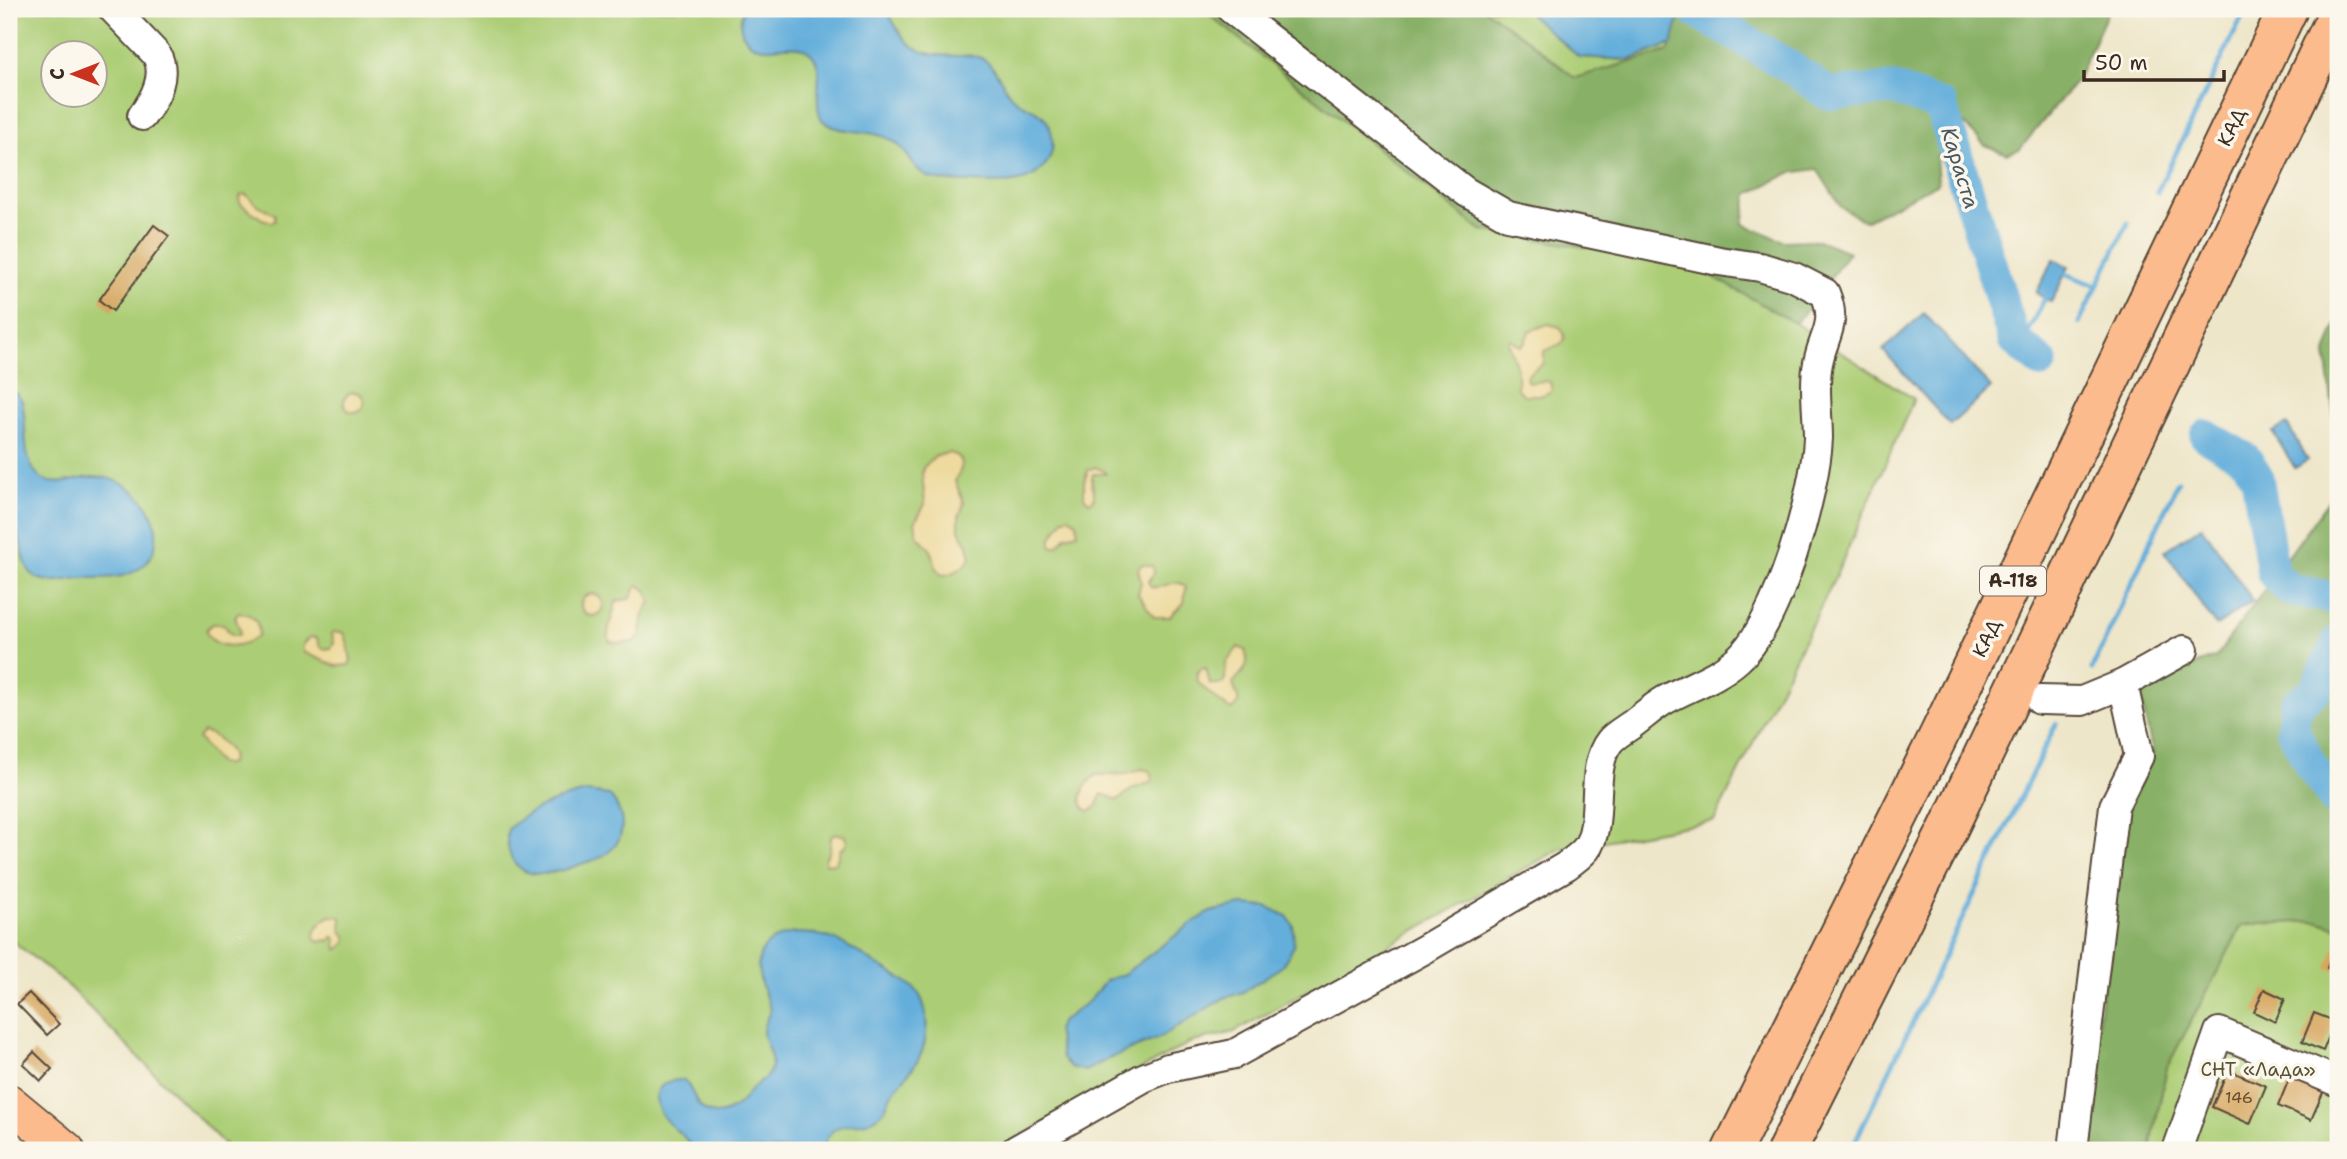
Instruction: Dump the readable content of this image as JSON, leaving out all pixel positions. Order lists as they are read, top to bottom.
{
  "streets": {
    "highway": ["КАД", "А-118"]
  },
  "water": ["Караста"],
  "parks": ["СНТ «Лада»"],
  "house_numbers": ["146"],
  "scale_bar": "50 m",
  "north": "left"
}
